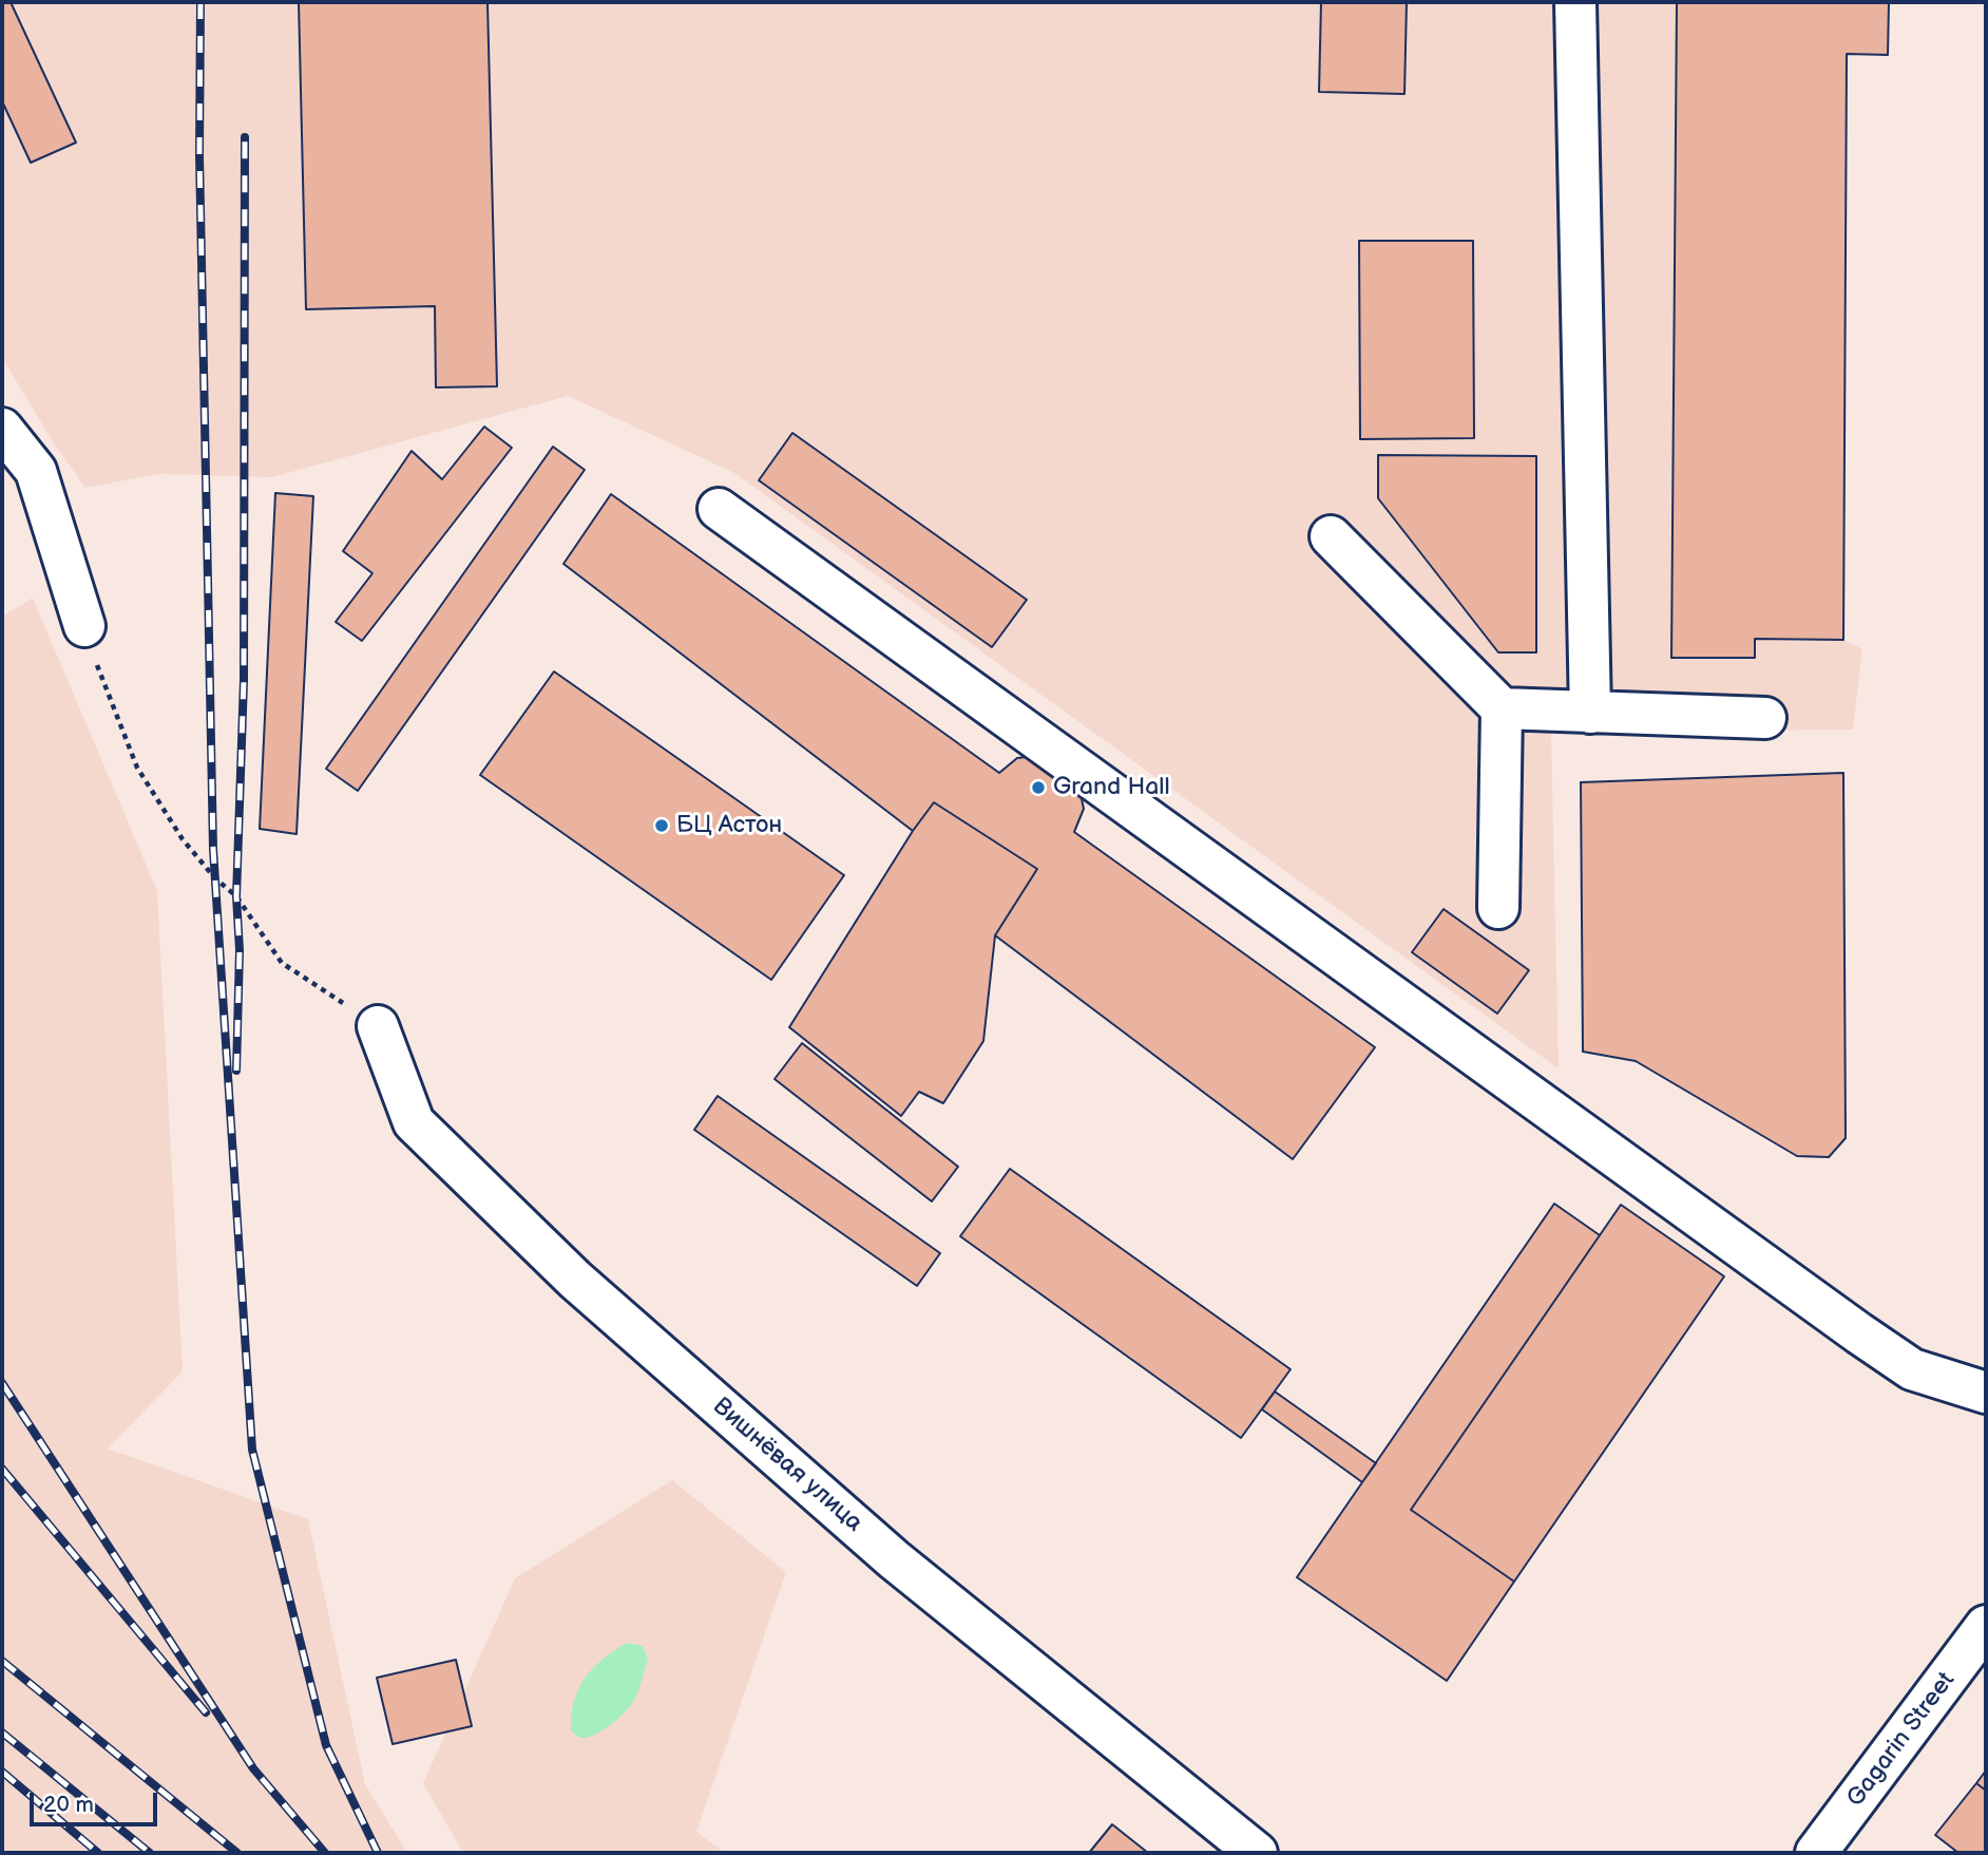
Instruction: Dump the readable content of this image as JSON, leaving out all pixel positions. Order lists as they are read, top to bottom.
{
  "streets": {
    "street": ["Вишнёвая улица", "Gagarin Street"]
  },
  "places": ["Grand Hall", "БЦ Астон"],
  "scale_bar": "20 m"
}
